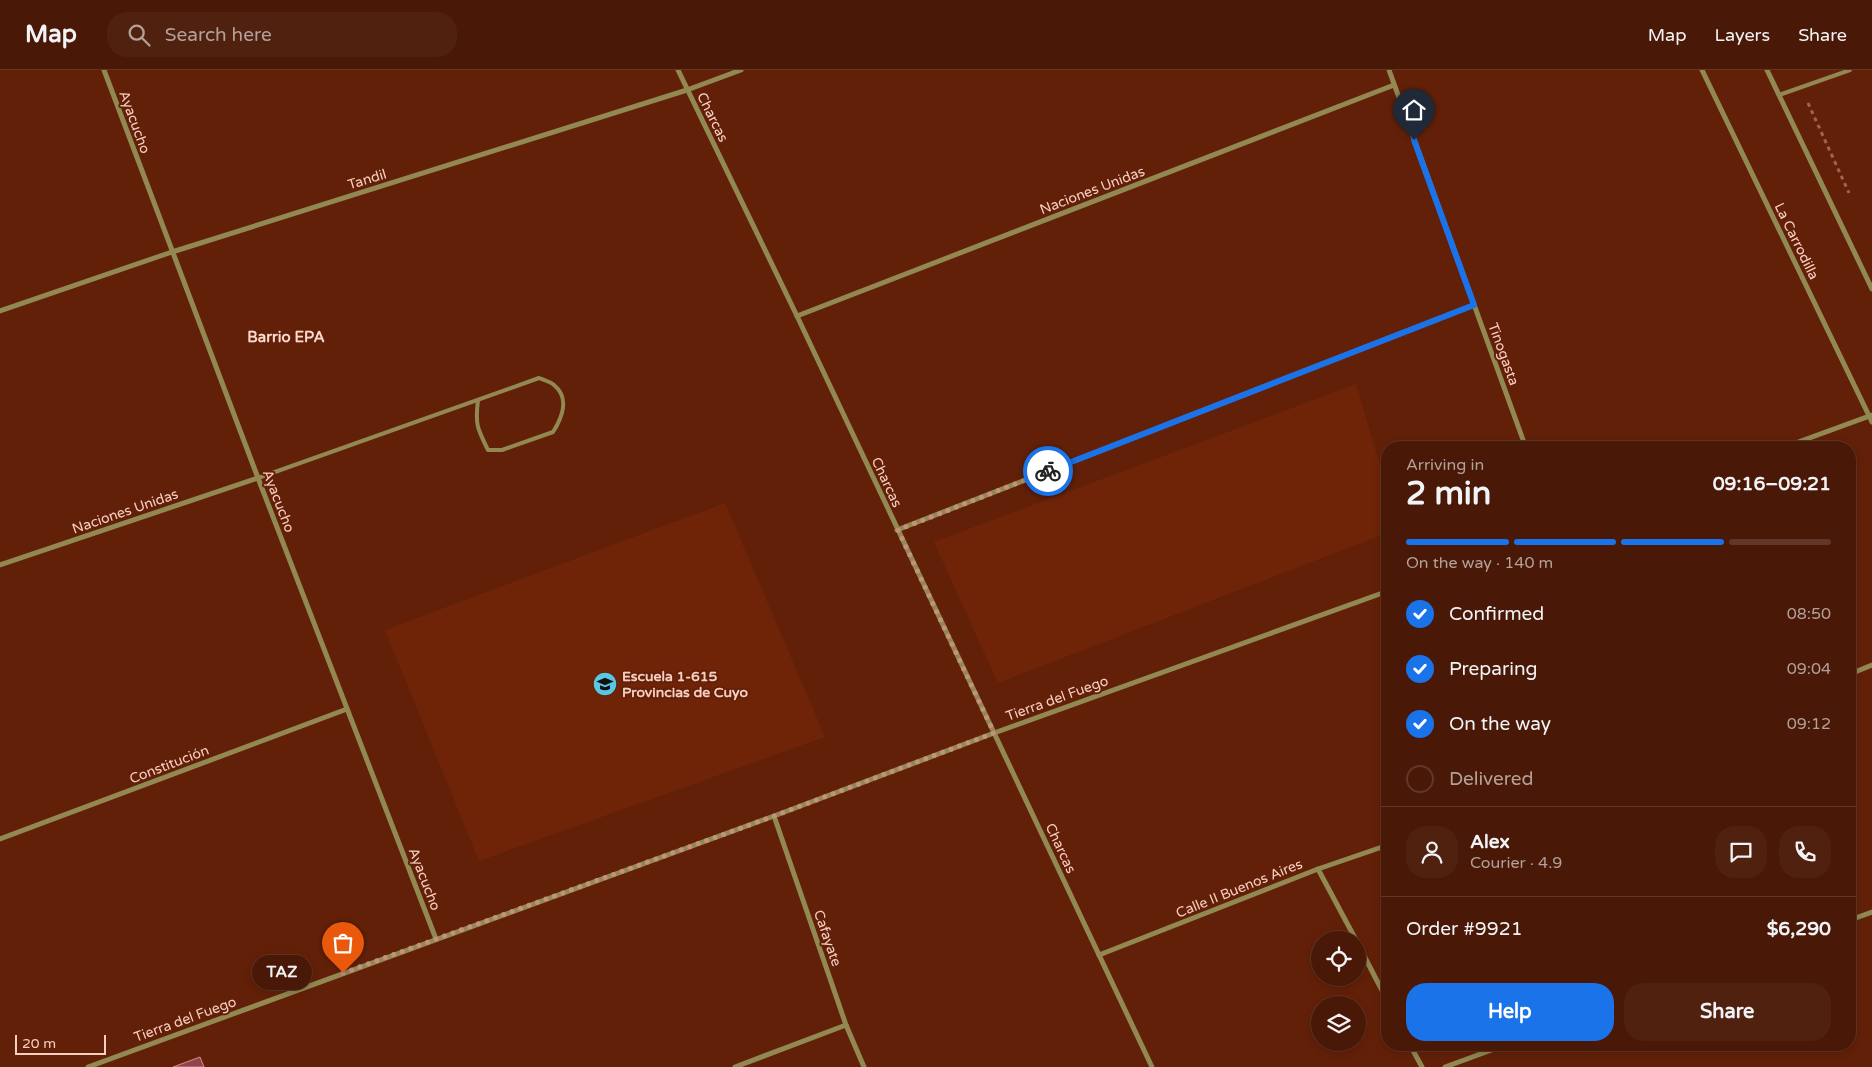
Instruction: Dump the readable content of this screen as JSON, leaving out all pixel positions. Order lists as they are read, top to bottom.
{
  "streets": {
    "street": [
      "Charcas",
      "Ayacucho",
      "Tandil",
      "Naciones Unidas",
      "La Carrodilla",
      "Tinogasta",
      "Tierra del Fuego",
      "Constitución",
      "Calle II Buenos Aires",
      "Cafayate"
    ]
  },
  "crossings": [
    ["Charcas", "Tandil"],
    ["Charcas", "Naciones Unidas"],
    ["Charcas", "Tierra del Fuego"],
    ["Charcas", "Calle II Buenos Aires"],
    ["Ayacucho", "Tandil"],
    ["Ayacucho", "Naciones Unidas"],
    ["Ayacucho", "Tierra del Fuego"],
    ["Ayacucho", "Constitución"],
    ["Naciones Unidas", "Tinogasta"],
    ["Tierra del Fuego", "Cafayate"]
  ],
  "districts": ["Barrio EPA"],
  "places": {
    "school or university": ["Escuela 1-615 Provincias de Cuyo"],
    "other": ["TAZ"]
  },
  "scale_bar": "20 m",
  "page": {
    "header": "Map",
    "search": "Search here",
    "nav": ["Map", "Layers", "Share"],
    "heading": ["2 min", "Arriving in", "09:16–09:21"],
    "panel": [
      "Alex",
      "Courier · 4.9",
      "Order #9921",
      "$6,290"
    ],
    "bar": "On the way · 140 m",
    "list": [
      ["Confirmed", "08:50"],
      ["Preparing", "09:04"],
      ["On the way", "09:12"],
      "Delivered"
    ],
    "bubble": "TAZ",
    "buttons": ["Help", "Share"],
    "scale": "20 m"
  }
}
